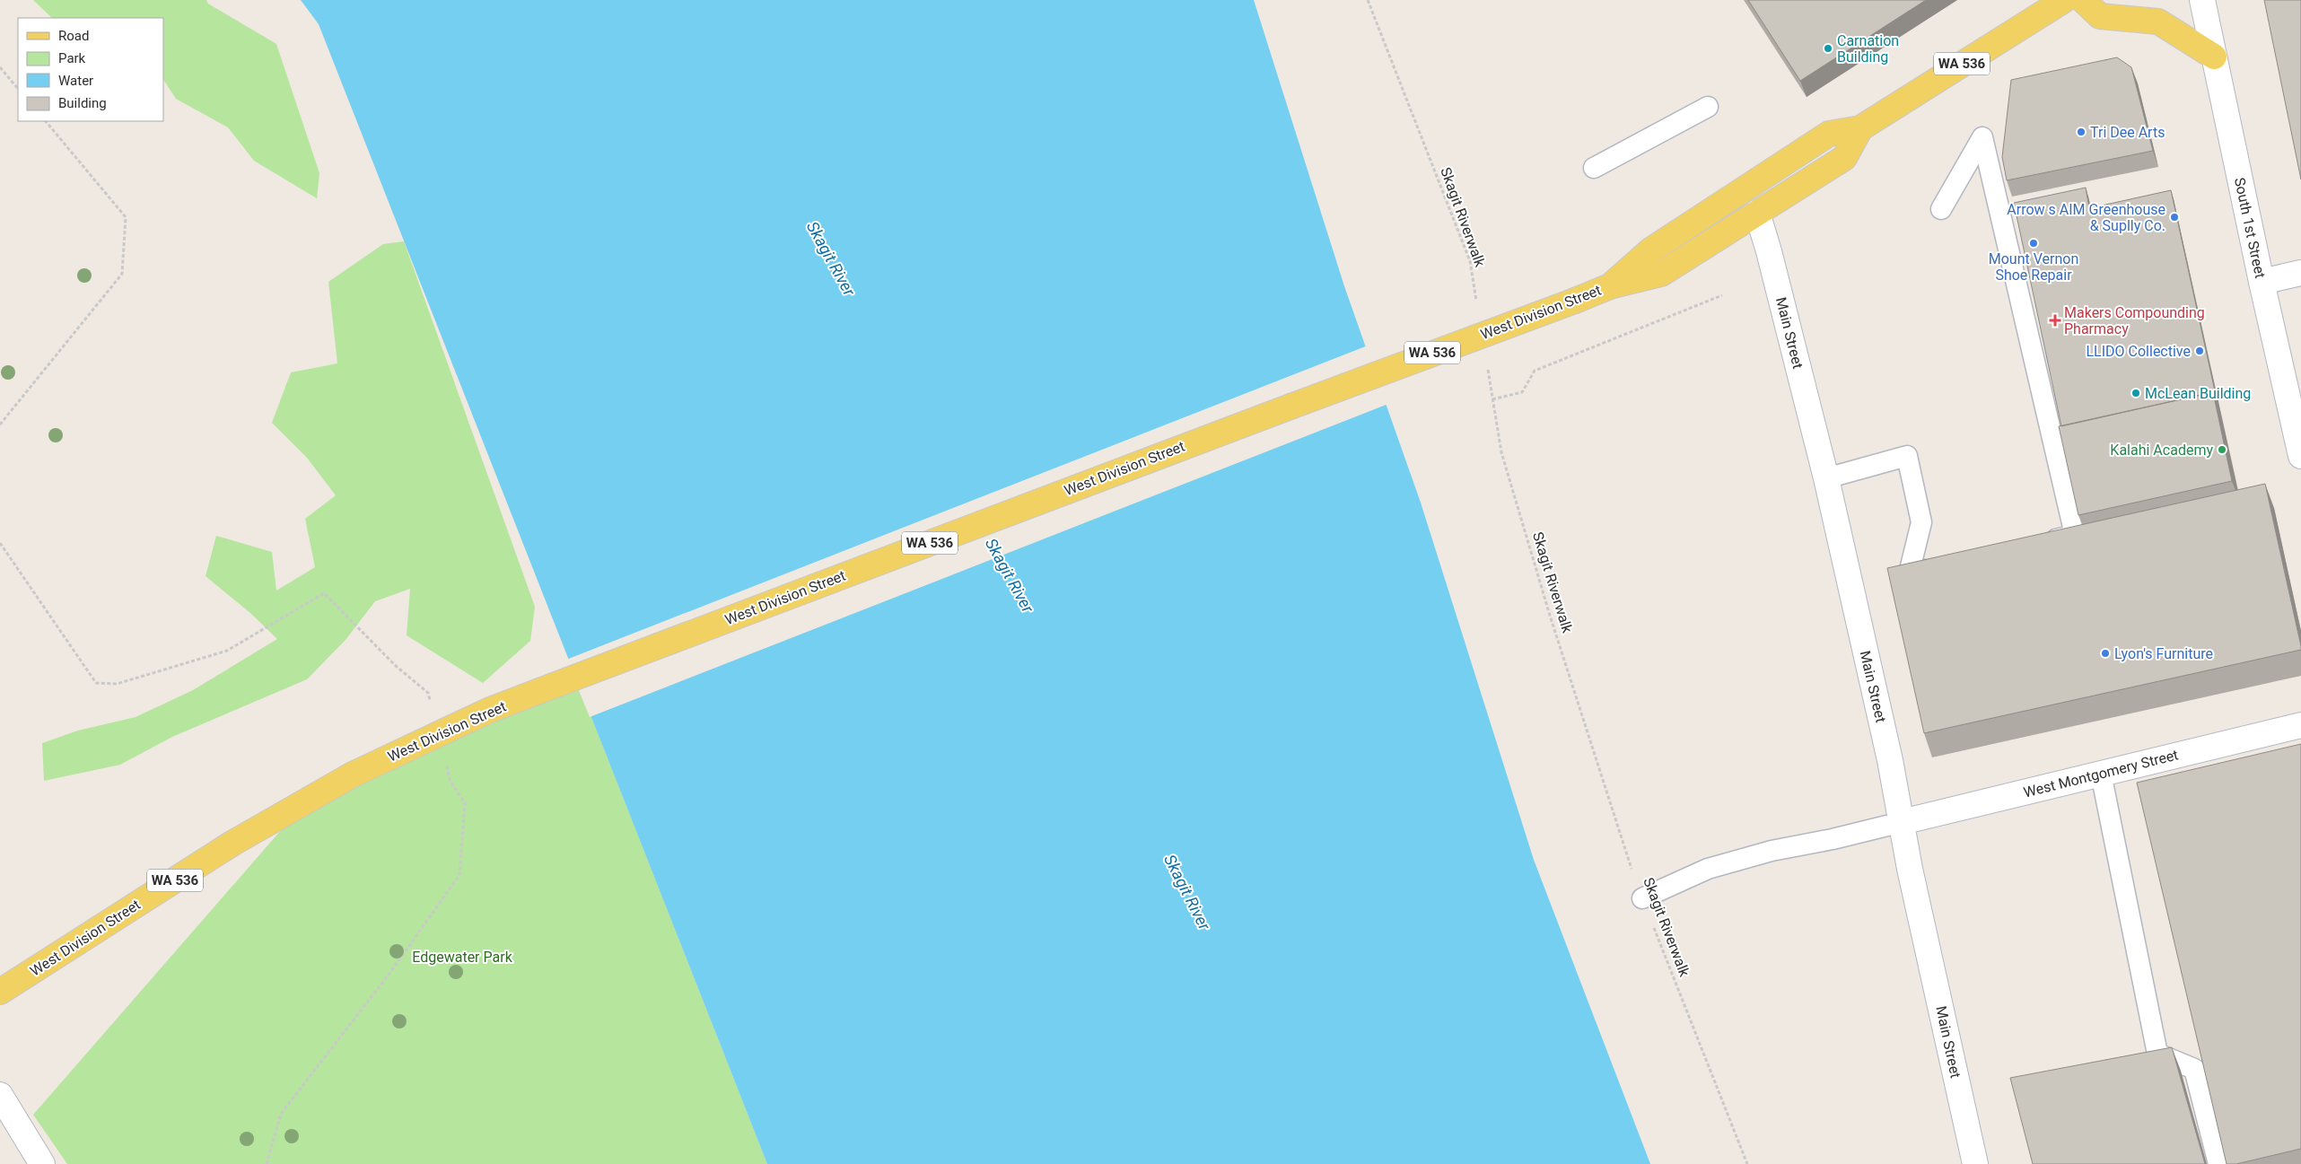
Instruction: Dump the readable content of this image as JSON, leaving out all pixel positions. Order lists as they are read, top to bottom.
{
  "streets": {
    "main road": ["WA 536", "West Division Street"],
    "street": ["South 1st Street", "Main Street", "West Montgomery Street"],
    "path": ["Skagit Riverwalk"]
  },
  "crossings": [
    ["West Division Street", "Main Street"],
    ["Main Street", "West Montgomery Street"]
  ],
  "water": ["Skagit River"],
  "parks": ["Edgewater Park"],
  "places": {
    "other": [
      "Carnation Building",
      "Tri Dee Arts",
      "Arrow s AIM Greenhouse & Suplly Co.",
      "Mount Vernon Shoe Repair",
      "LLIDO Collective",
      "McLean Building",
      "Kalahi Academy",
      "Lyon's Furniture"
    ],
    "health": ["Makers Compounding Pharmacy"]
  },
  "legend": [
    "Road",
    "Park",
    "Water",
    "Building"
  ]
}
